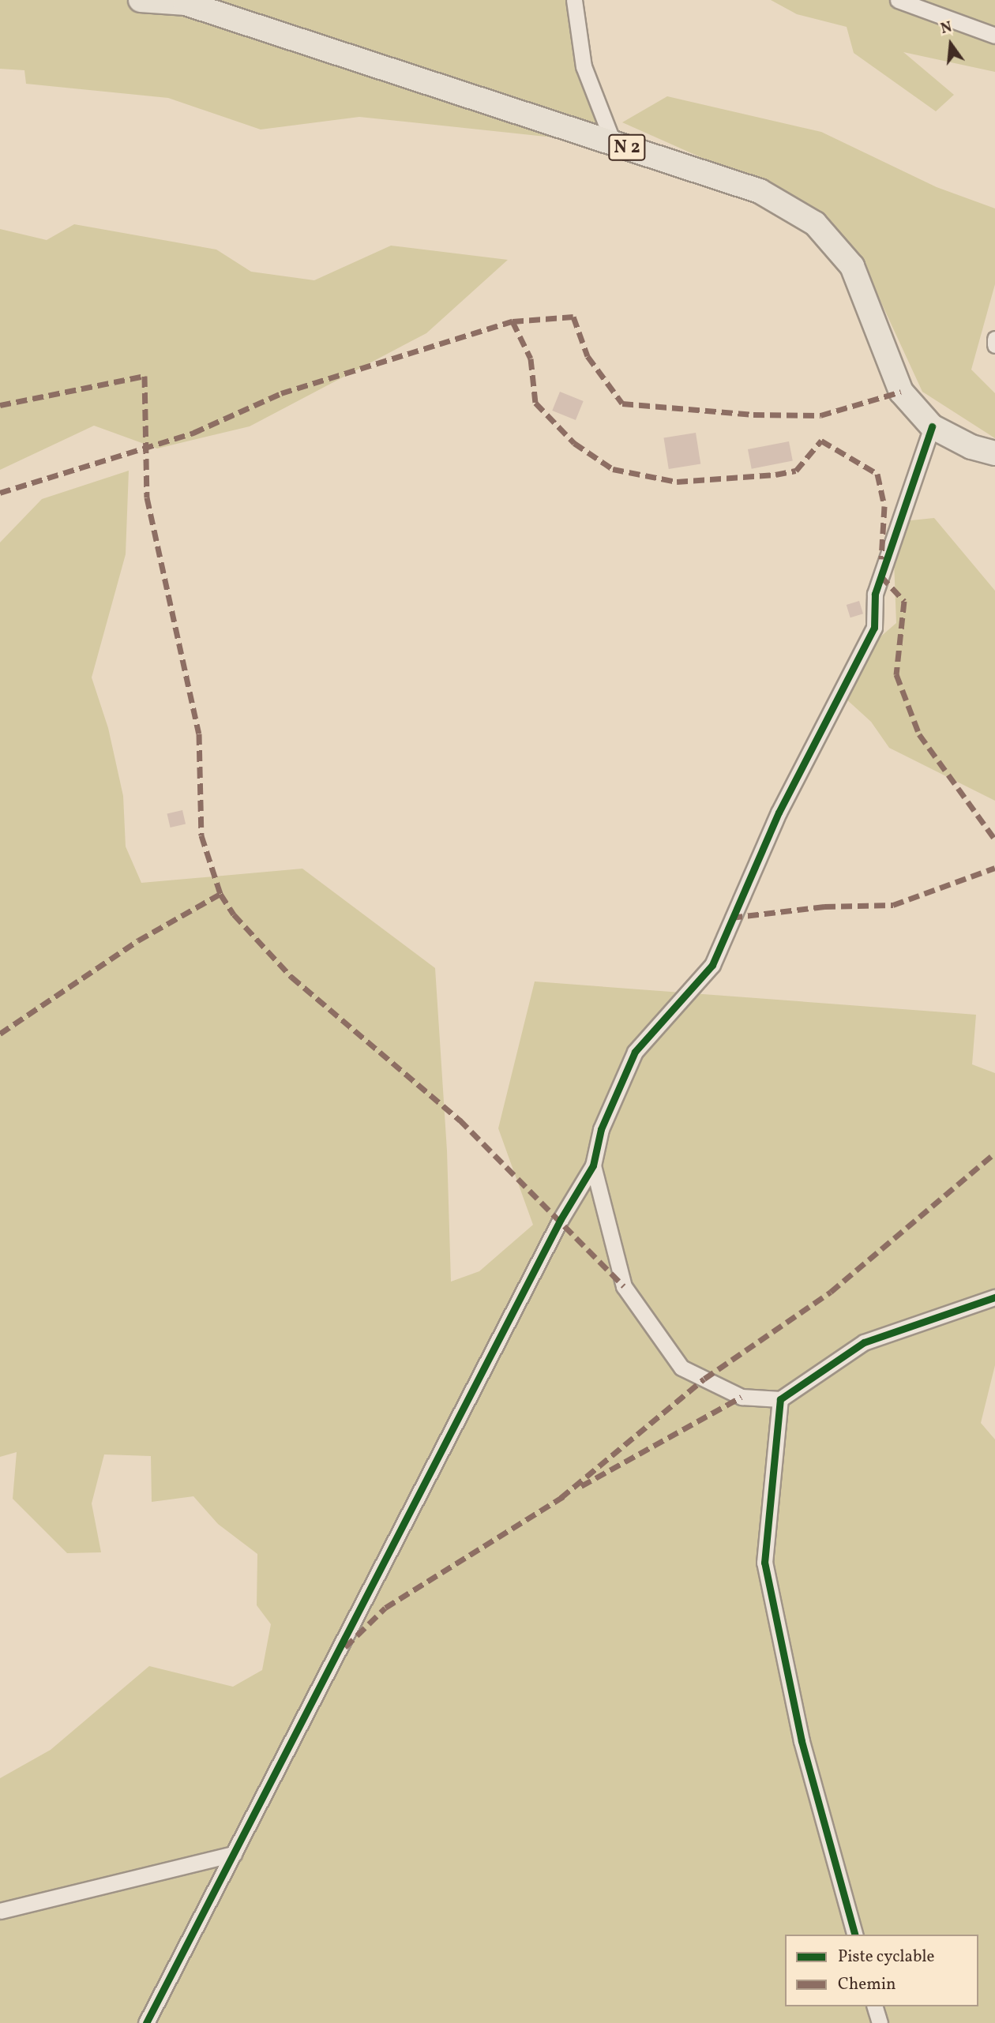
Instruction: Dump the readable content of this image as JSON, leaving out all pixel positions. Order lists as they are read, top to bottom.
{
  "streets": {
    "main road": ["N 2"]
  },
  "legend": ["Piste cyclable", "Chemin"],
  "north": "top"
}
